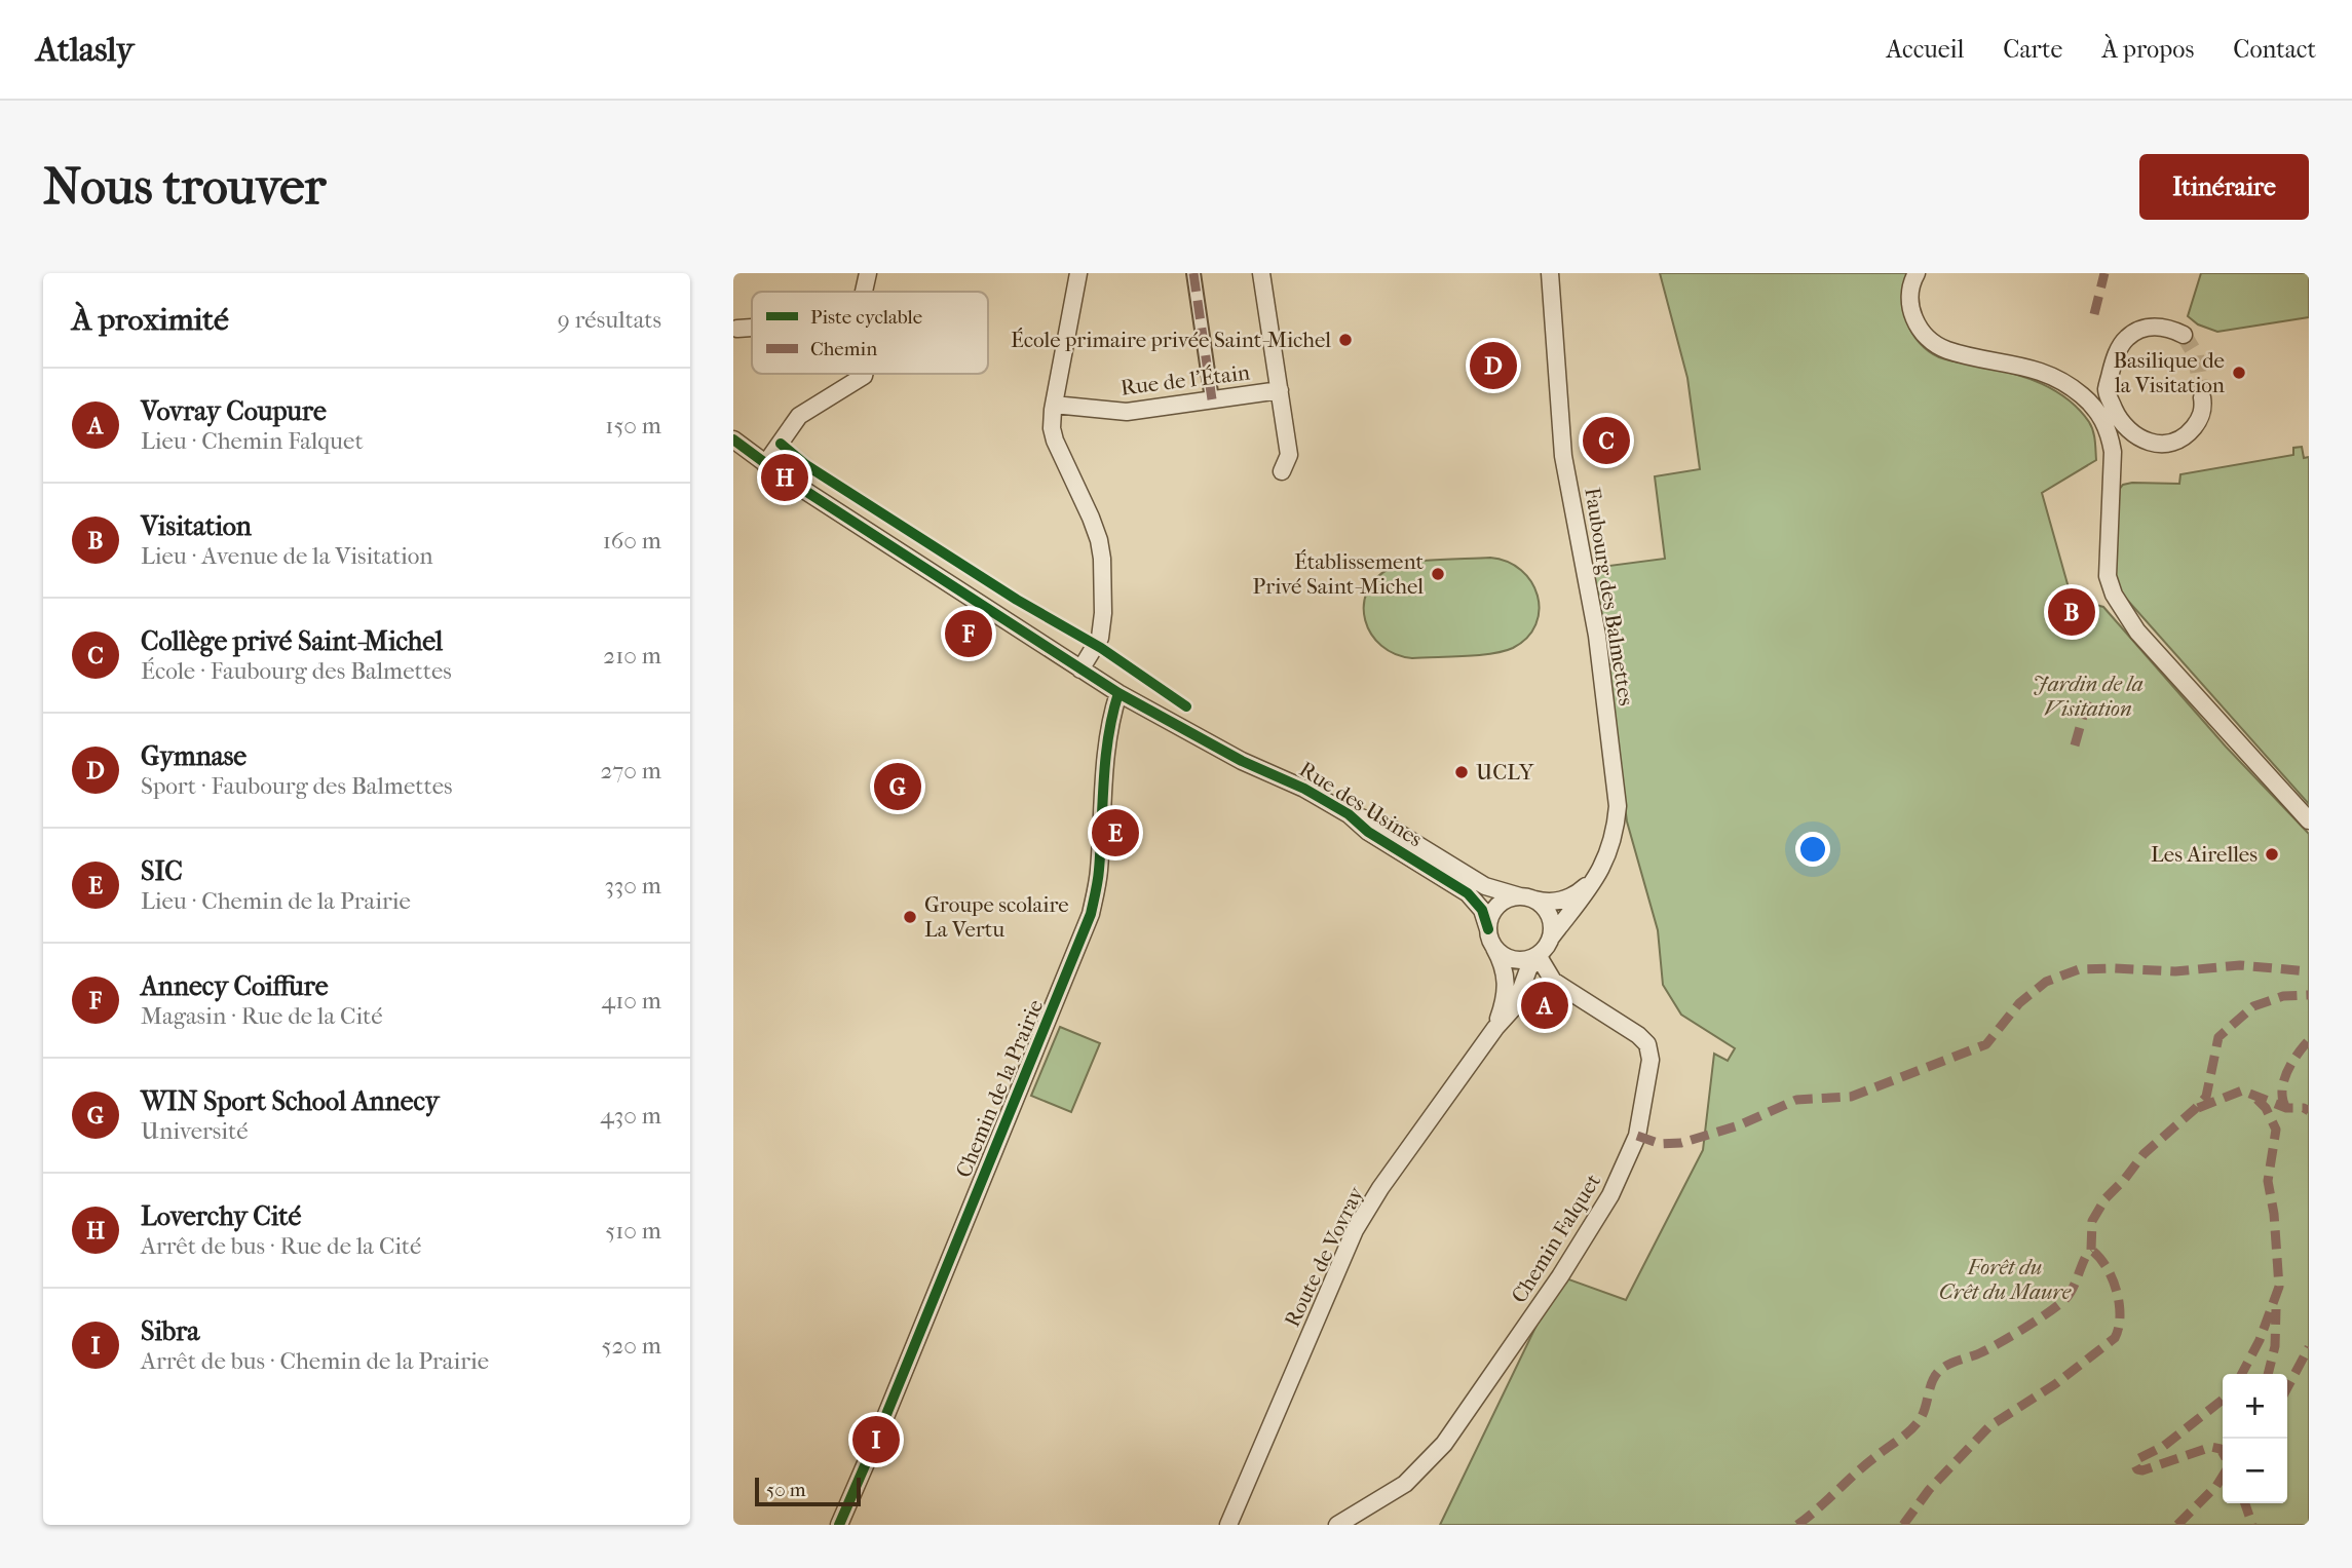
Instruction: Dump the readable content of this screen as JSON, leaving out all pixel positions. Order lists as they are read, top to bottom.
{
  "streets": {
    "street": [
      "Rue de l'Étain",
      "Faubourg des Balmettes",
      "Rue des Usines",
      "Chemin de la Prairie",
      "Chemin Falquet",
      "Route de Vovray"
    ]
  },
  "crossings": [
    ["Faubourg des Balmettes", "Rue des Usines"],
    ["Faubourg des Balmettes", "Chemin Falquet"],
    ["Faubourg des Balmettes", "Route de Vovray"],
    ["Rue des Usines", "Chemin de la Prairie"],
    ["Rue des Usines", "Chemin Falquet"],
    ["Rue des Usines", "Route de Vovray"],
    ["Chemin Falquet", "Route de Vovray"]
  ],
  "parks": ["Jardin de la Visitation", "Forêt du Crêt du Maure"],
  "places": [
    "École primaire privée Saint-Michel",
    "Basilique de la Visitation",
    "Établissement Privé Saint-Michel",
    "UCLY",
    "Les Airelles",
    "Groupe scolaire La Vertu"
  ],
  "legend": ["Piste cyclable", "Chemin"],
  "scale_bar": "50 m",
  "page": {
    "header": "Atlasly",
    "nav": [
      "Accueil",
      "Carte",
      "À propos",
      "Contact"
    ],
    "buttons": "Itinéraire",
    "title": "Nous trouver",
    "heading": ["À proximité", "9 résultats"],
    "pins": [
      "D",
      "C",
      "H",
      "B",
      "F",
      "G",
      "E",
      "A",
      "I"
    ],
    "list": [
      {
        "mark": "A",
        "name": "Vovray Coupure",
        "note": "Lieu · Chemin Falquet",
        "value": "150 m"
      },
      {
        "mark": "B",
        "name": "Visitation",
        "note": "Lieu · Avenue de la Visitation",
        "value": "160 m"
      },
      {
        "mark": "C",
        "name": "Collège privé Saint-Michel",
        "note": "École · Faubourg des Balmettes",
        "value": "210 m"
      },
      {
        "mark": "D",
        "name": "Gymnase",
        "note": "Sport · Faubourg des Balmettes",
        "value": "270 m"
      },
      {
        "mark": "E",
        "name": "SIC",
        "note": "Lieu · Chemin de la Prairie",
        "value": "330 m"
      },
      {
        "mark": "F",
        "name": "Annecy Coiffure",
        "note": "Magasin · Rue de la Cité",
        "value": "410 m"
      },
      {
        "mark": "G",
        "name": "WIN Sport School Annecy",
        "note": "Université",
        "value": "430 m"
      },
      {
        "mark": "H",
        "name": "Loverchy Cité",
        "note": "Arrêt de bus · Rue de la Cité",
        "value": "510 m"
      },
      {
        "mark": "I",
        "name": "Sibra",
        "note": "Arrêt de bus · Chemin de la Prairie",
        "value": "520 m"
      }
    ],
    "map_buttons": ["+", "−"],
    "scale": "50 m"
  }
}
